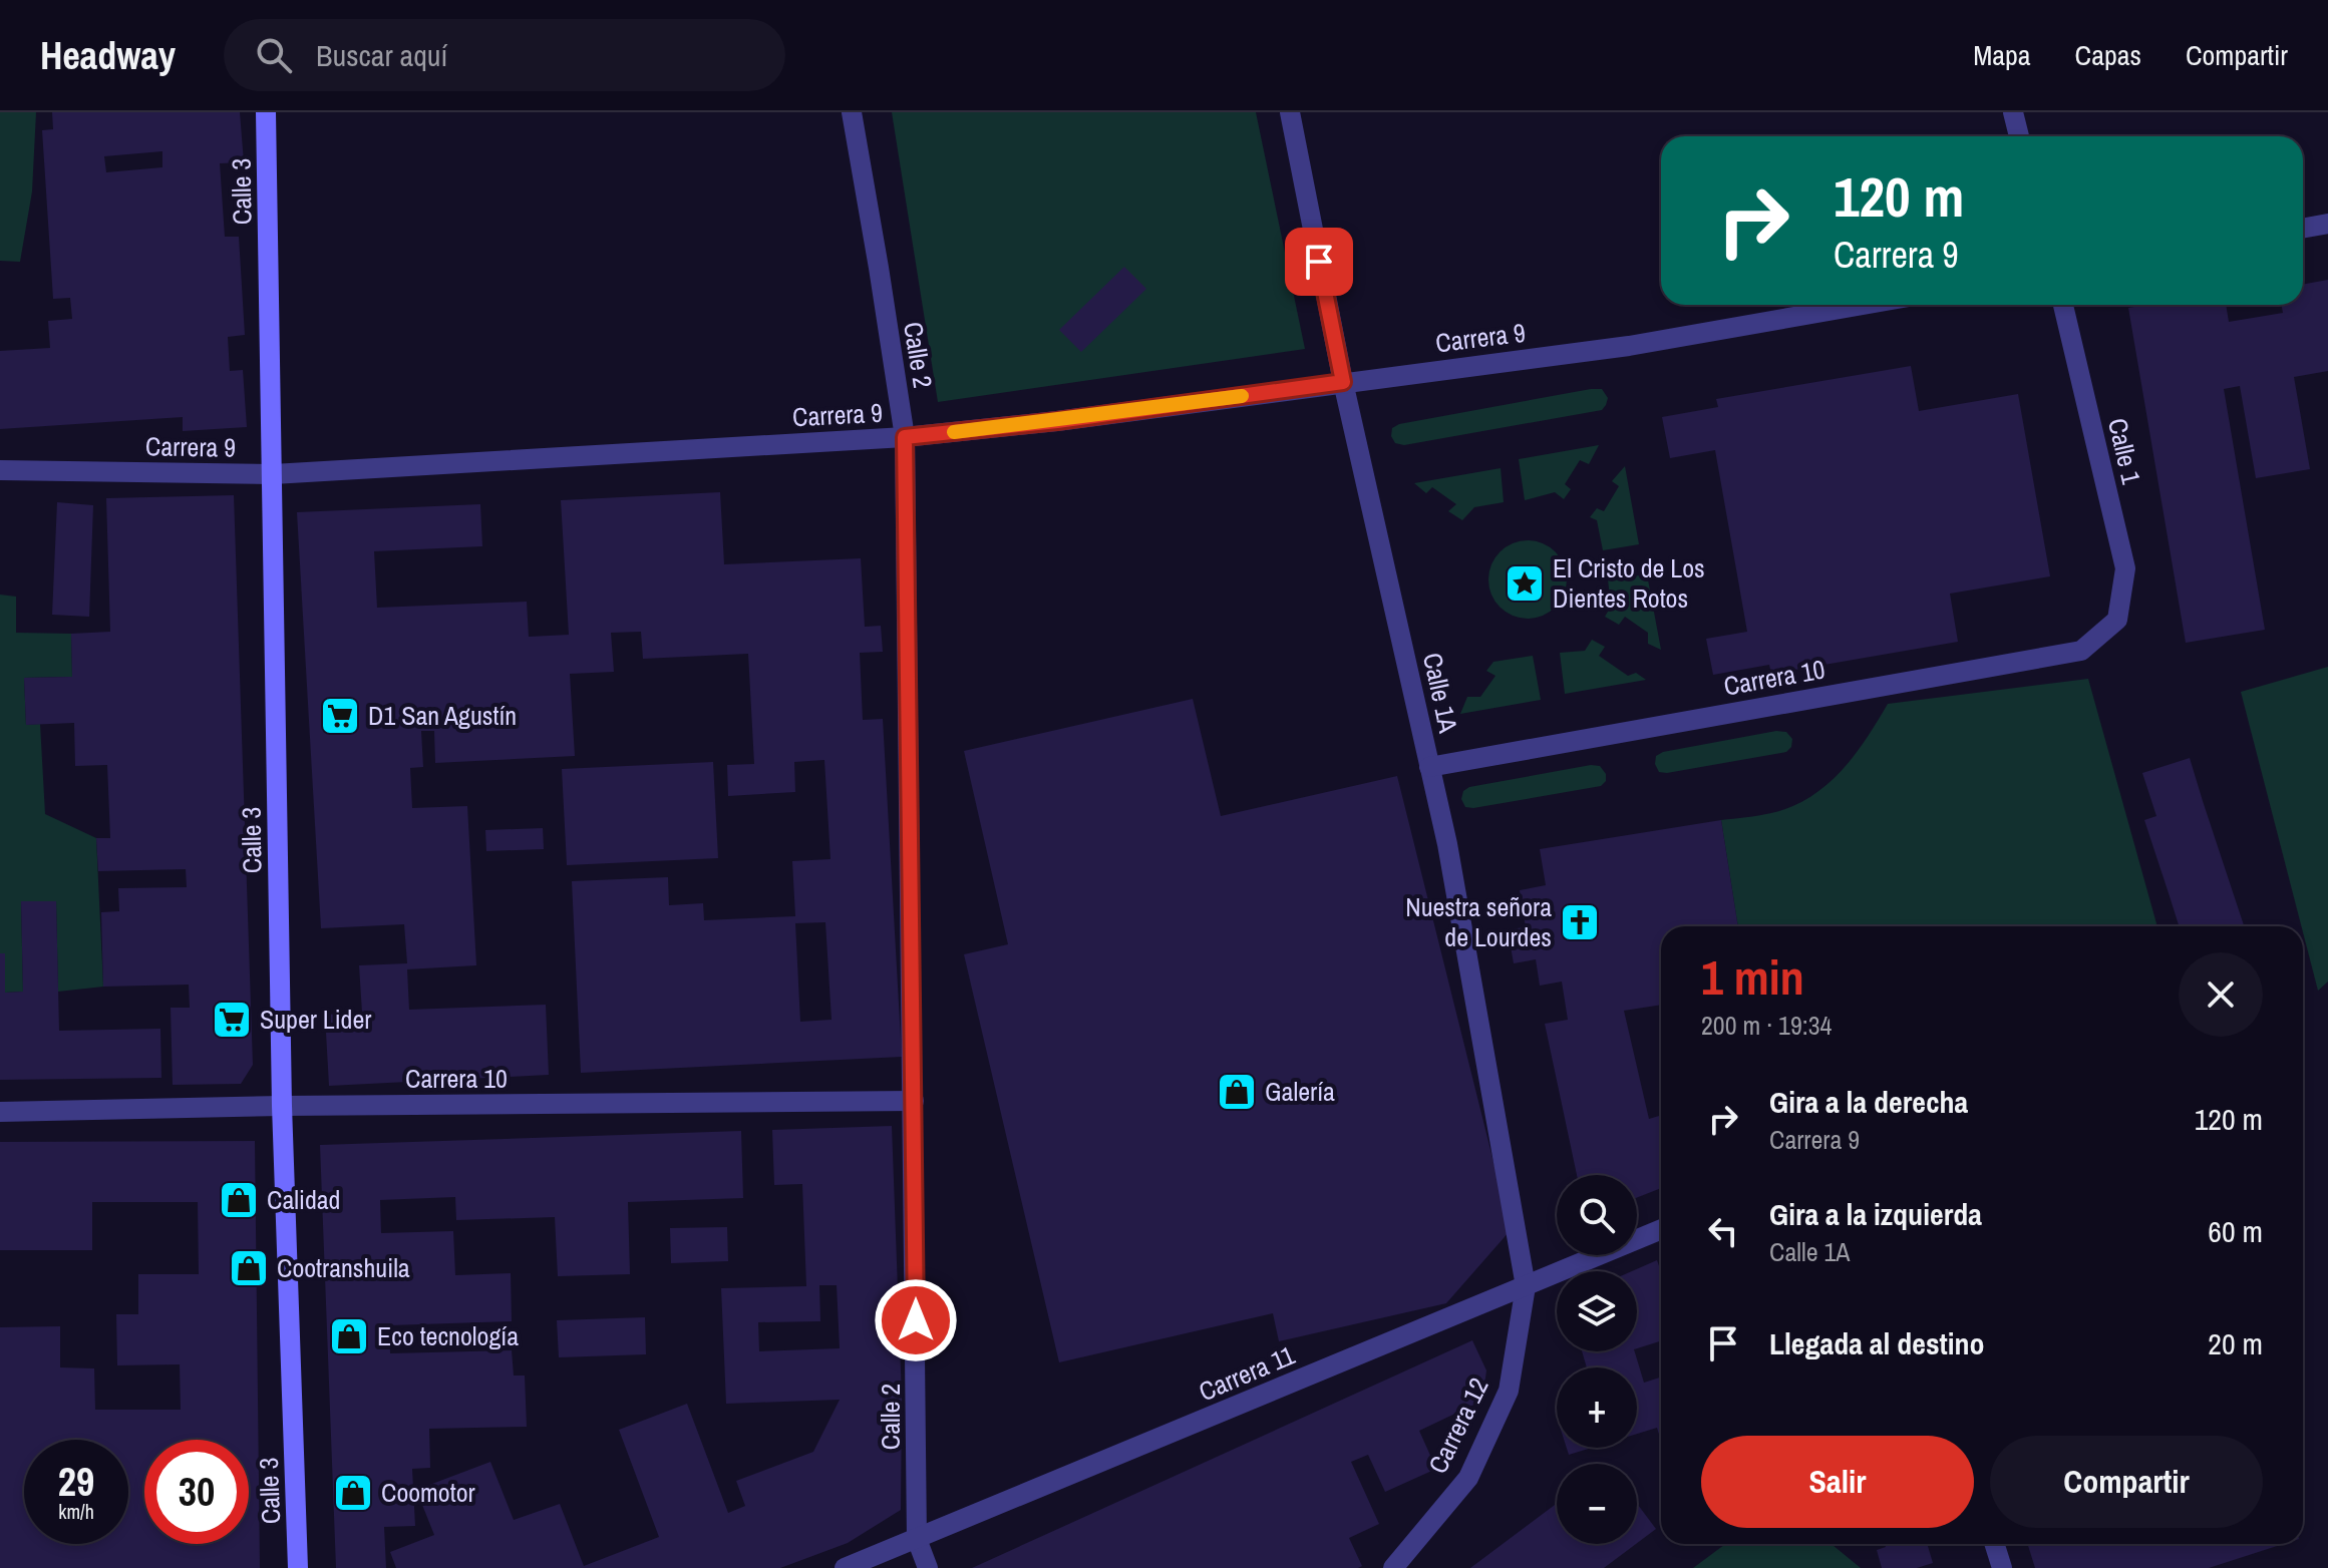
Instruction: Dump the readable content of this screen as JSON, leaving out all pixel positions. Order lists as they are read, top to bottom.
{
  "streets": {
    "main road": ["Calle 3"],
    "street": [
      "Carrera 9",
      "Calle 2",
      "Calle 1",
      "Carrera 10",
      "Calle 1A",
      "Carrera 11",
      "Carrera 12"
    ]
  },
  "crossings": [
    ["Calle 3", "Carrera 9"],
    ["Calle 3", "Carrera 10"],
    ["Carrera 9", "Calle 2"],
    ["Carrera 9", "Calle 1A"],
    ["Calle 2", "Carrera 10"],
    ["Calle 2", "Carrera 11"],
    ["Calle 1", "Carrera 10"],
    ["Carrera 10", "Calle 1A"],
    ["Calle 1A", "Carrera 11"],
    ["Calle 1A", "Carrera 12"],
    ["Carrera 11", "Carrera 12"]
  ],
  "places": {
    "place": ["El Cristo de Los Dientes Rotos"],
    "supermarket": ["D1 San Agustín", "Super Lider"],
    "church": ["Nuestra señora de Lourdes"],
    "shop": [
      "Galería",
      "Calidad",
      "Cootranshuila",
      "Eco tecnología",
      "Coomotor"
    ]
  },
  "page": {
    "header": "Headway",
    "search": "Buscar aquí",
    "nav": ["Mapa", "Capas", "Compartir"],
    "turn": ["120 m", "Carrera 9"],
    "heading": ["1 min", "200 m · 19:34"],
    "list": [
      {
        "name": "Gira a la derecha",
        "note": "Carrera 9",
        "value": "120 m"
      },
      {
        "name": "Gira a la izquierda",
        "note": "Calle 1A",
        "value": "60 m"
      },
      {
        "name": "Llegada al destino",
        "value": "20 m"
      }
    ],
    "map_buttons": ["+", "−"],
    "buttons": ["Salir", "Compartir"],
    "speed": "29 km/h",
    "limit": "30"
  }
}
